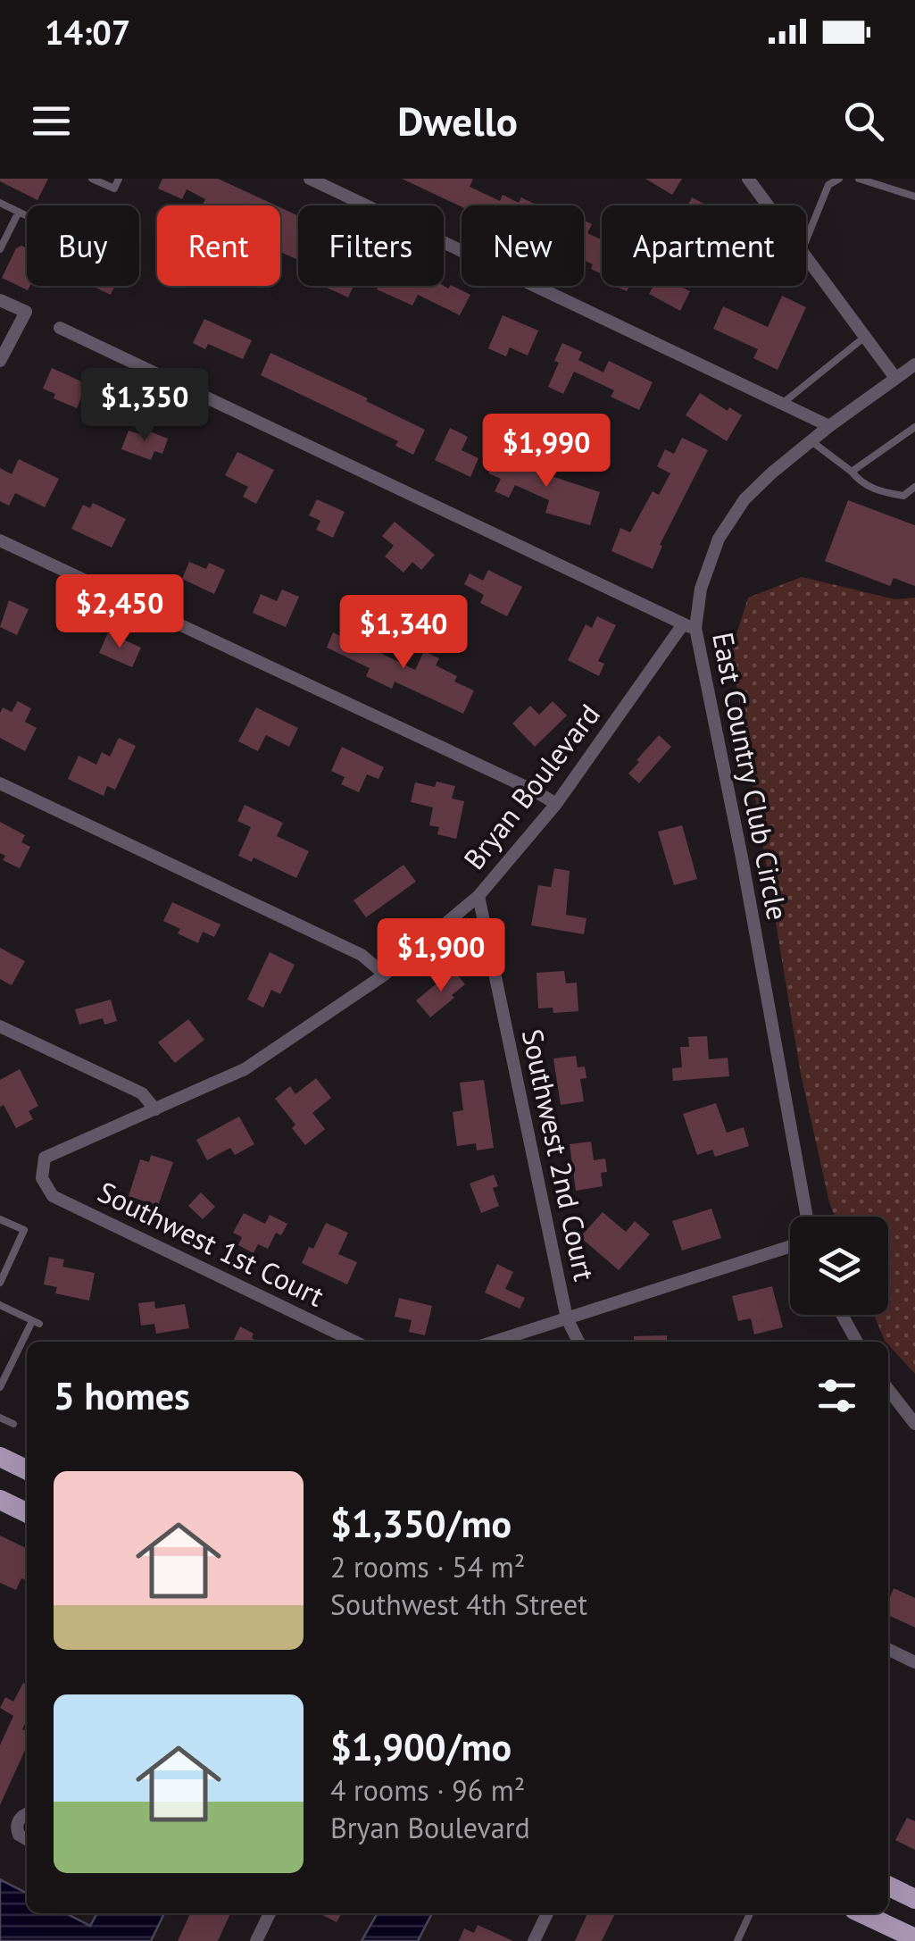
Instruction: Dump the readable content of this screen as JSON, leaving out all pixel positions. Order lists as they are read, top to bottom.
{
  "streets": {
    "street": [
      "East Country Club Circle",
      "Bryan Boulevard",
      "Southwest 2nd Court",
      "Southwest 1st Court"
    ]
  },
  "crossings": [
    ["East Country Club Circle", "Bryan Boulevard"],
    ["Bryan Boulevard", "Southwest 2nd Court"],
    ["Bryan Boulevard", "Southwest 1st Court"]
  ],
  "page": {
    "status": "14:07",
    "header": "Dwello",
    "chip": [
      "Buy",
      "Rent",
      "Filters",
      "New",
      "Apartment"
    ],
    "price": [
      "$1,350",
      "$1,990",
      "$2,450",
      "$1,340",
      "$1,900"
    ],
    "heading": "5 homes",
    "list": [
      {
        "name": "$1,350/mo",
        "note": "2 rooms · 54 m² · Southwest 4th Street"
      },
      {
        "name": "$1,900/mo",
        "note": "4 rooms · 96 m² · Bryan Boulevard"
      }
    ]
  }
}
